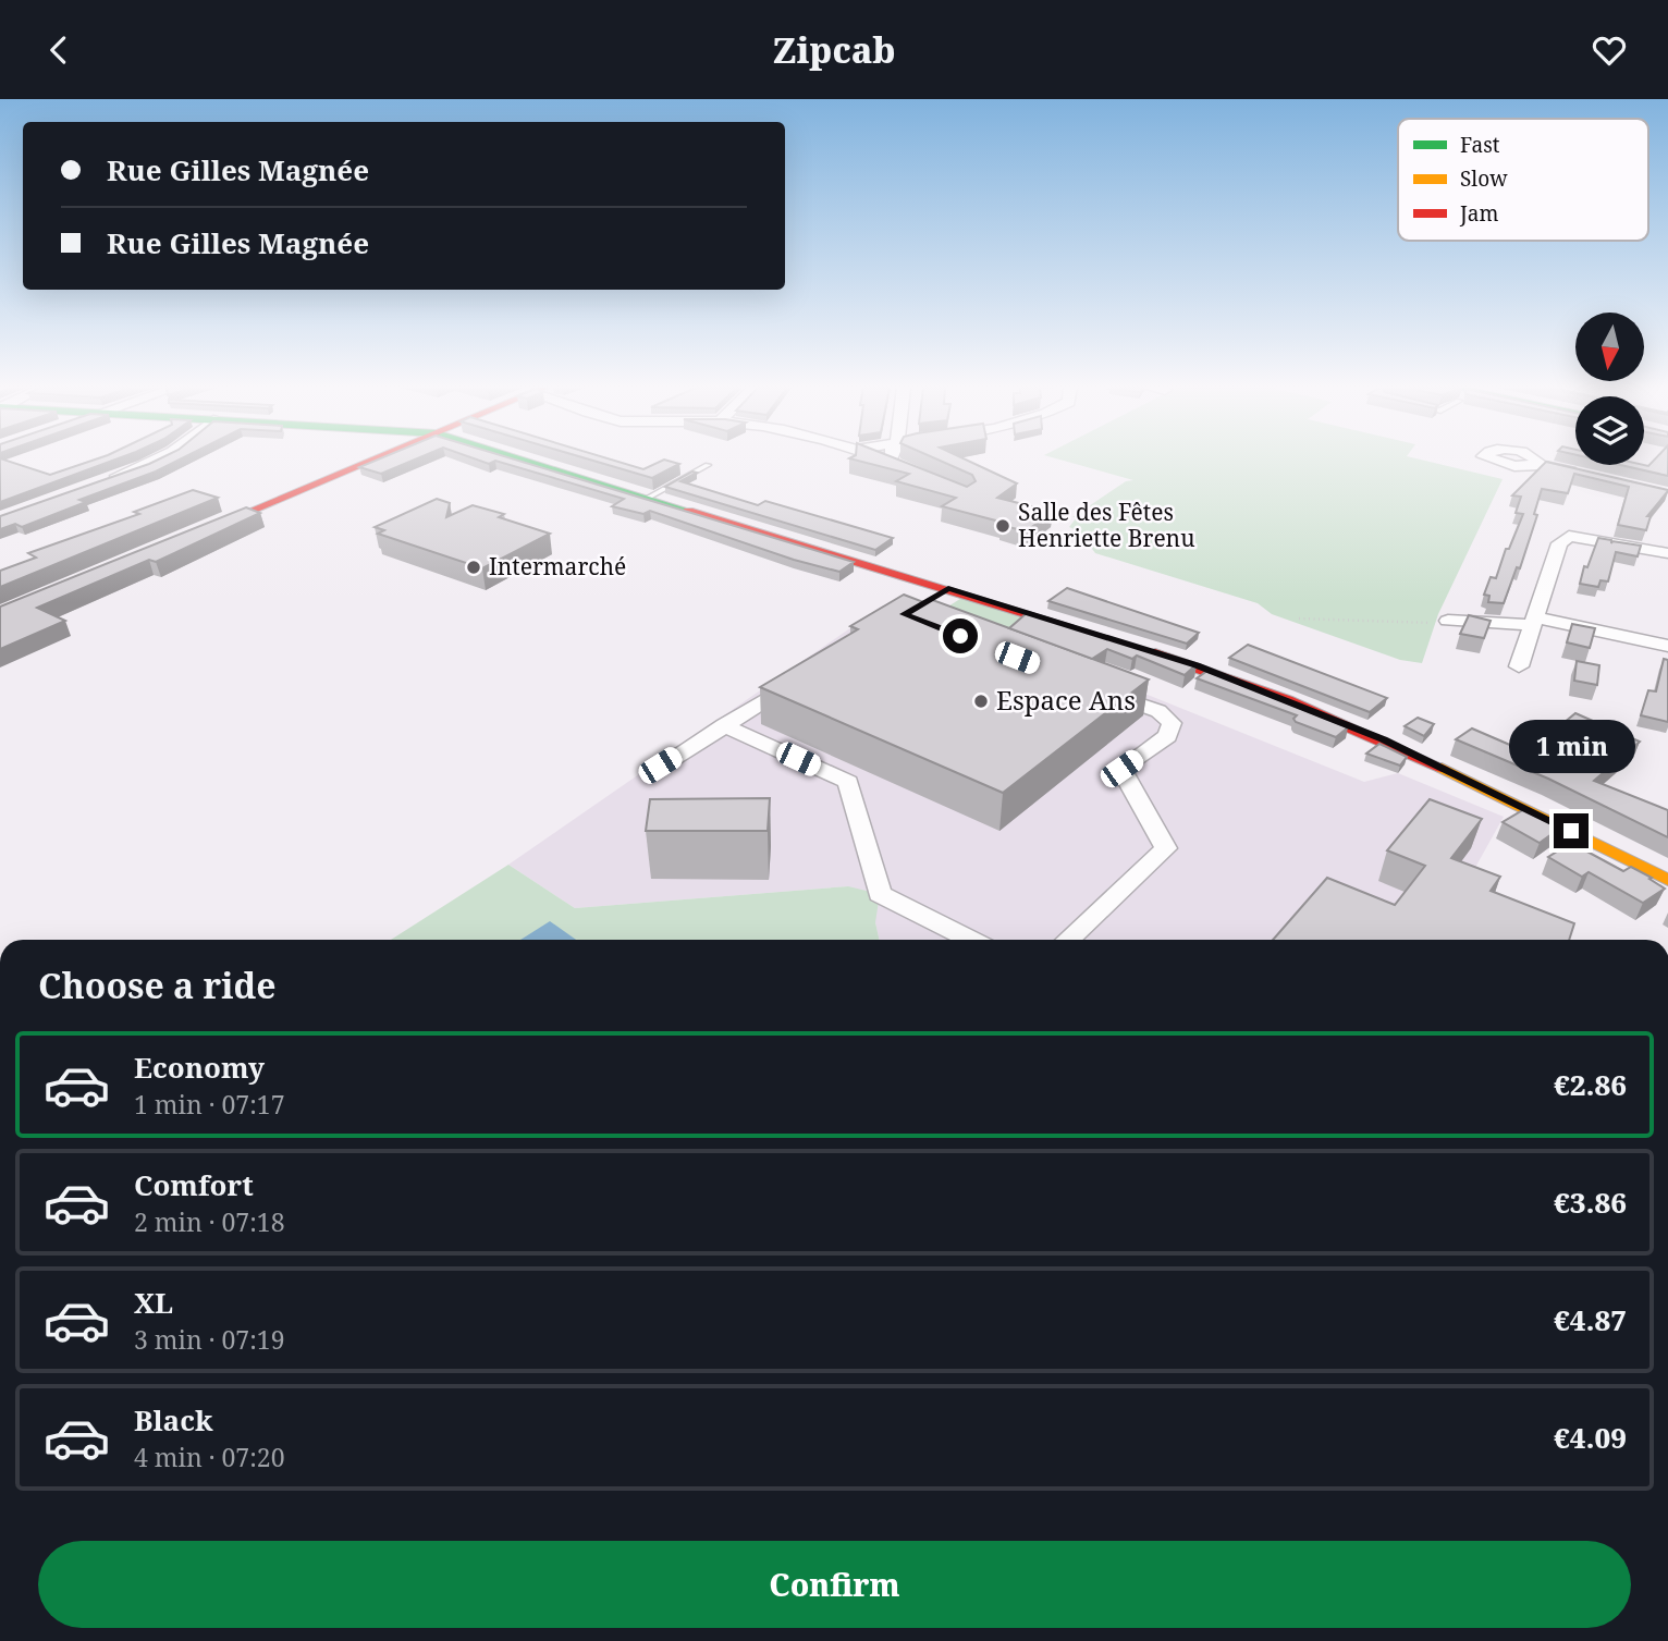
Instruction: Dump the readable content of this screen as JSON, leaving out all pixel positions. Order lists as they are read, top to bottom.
{
  "places": ["Salle des Fêtes Henriette Brenu", "Intermarché", "Espace Ans"],
  "legend": ["Fast", "Slow", "Jam"],
  "north": "bottom",
  "page": {
    "header": "Zipcab",
    "banner": ["Rue Gilles Magnée", "Rue Gilles Magnée"],
    "bubble": "1 min",
    "heading": "Choose a ride",
    "list": [
      {
        "name": "Economy",
        "note": "1 min · 07:17",
        "value": "€2.86"
      },
      {
        "name": "Comfort",
        "note": "2 min · 07:18",
        "value": "€3.86"
      },
      {
        "name": "XL",
        "note": "3 min · 07:19",
        "value": "€4.87"
      },
      {
        "name": "Black",
        "note": "4 min · 07:20",
        "value": "€4.09"
      }
    ],
    "buttons": "Confirm"
  }
}
